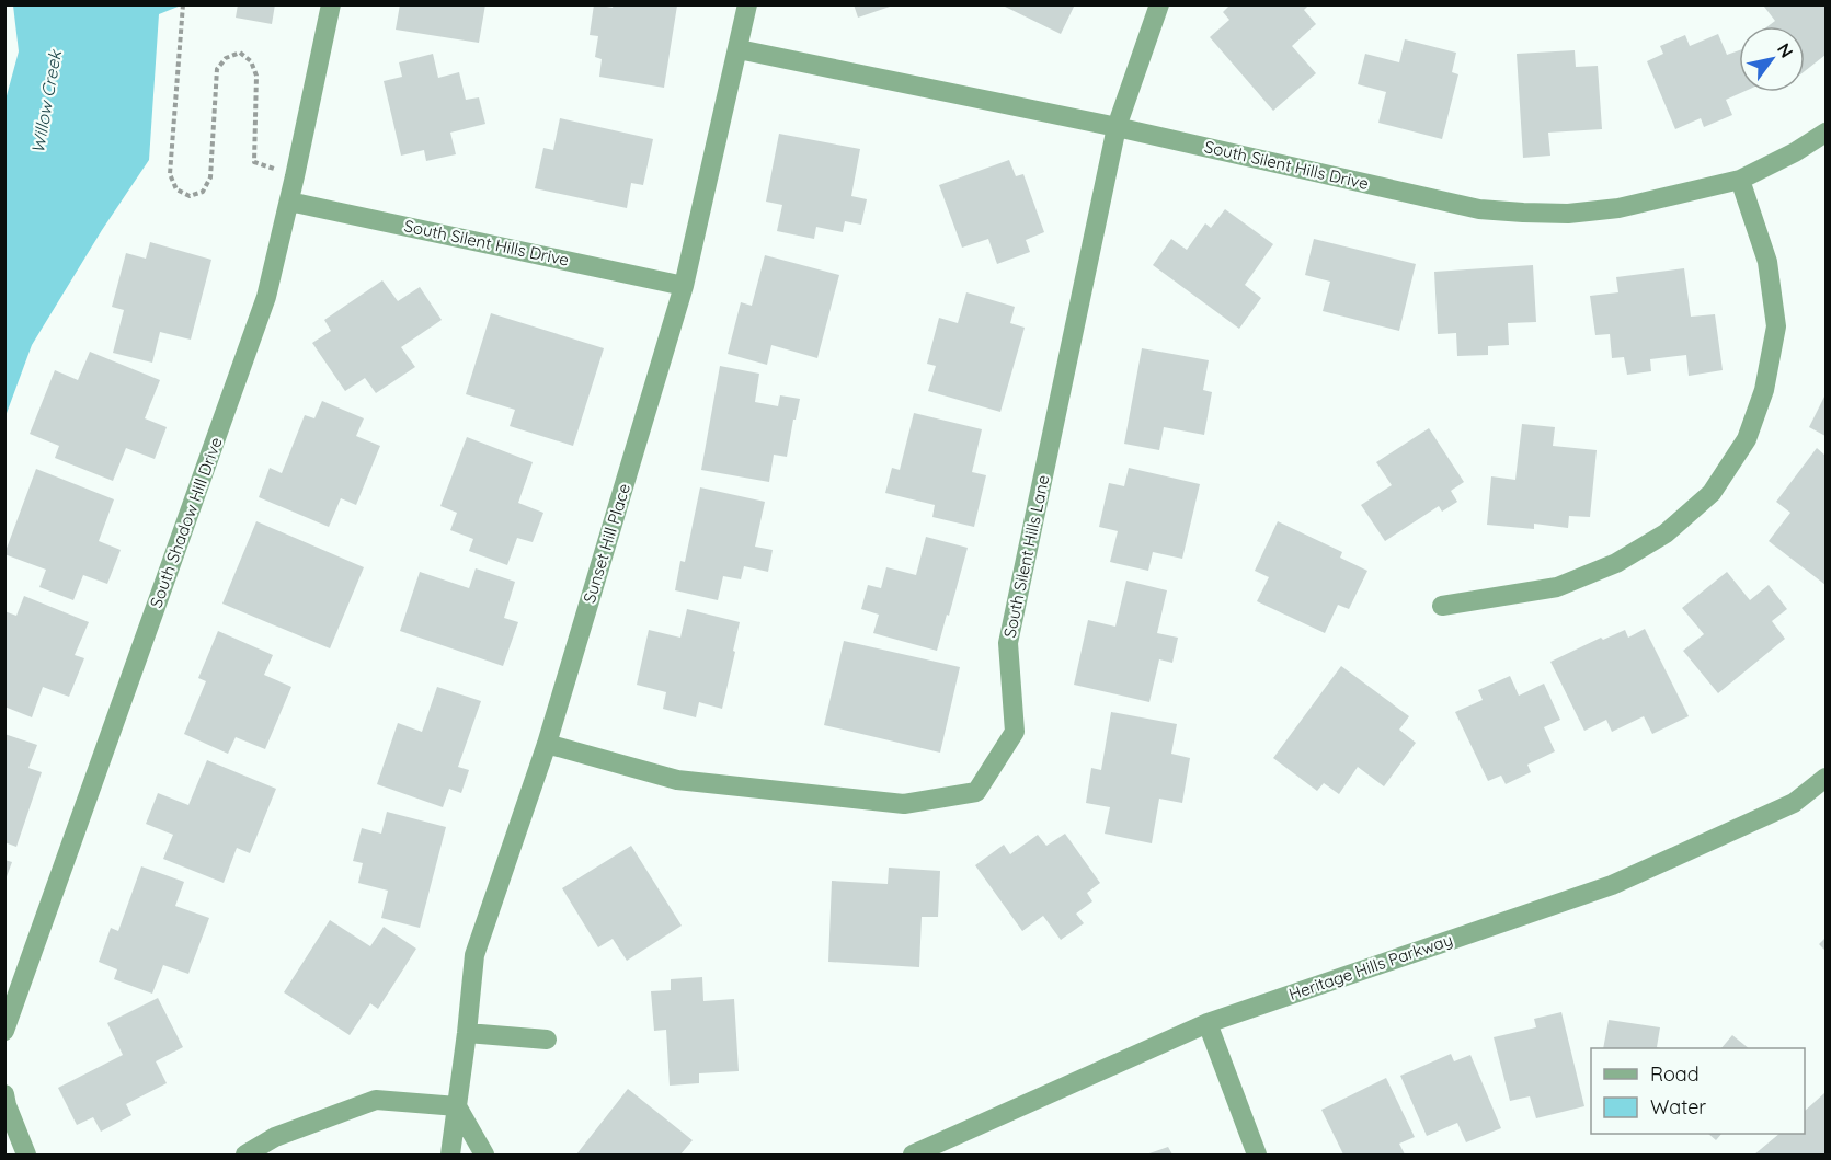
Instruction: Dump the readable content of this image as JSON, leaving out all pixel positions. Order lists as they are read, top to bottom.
{
  "streets": {
    "street": [
      "South Silent Hills Drive",
      "South Shadow Hill Drive",
      "Sunset Hill Place",
      "South Silent Hills Lane",
      "Heritage Hills Parkway"
    ]
  },
  "crossings": [
    ["South Silent Hills Drive", "South Shadow Hill Drive"],
    ["South Silent Hills Drive", "Sunset Hill Place"],
    ["South Silent Hills Drive", "South Silent Hills Lane"],
    ["Sunset Hill Place", "South Silent Hills Lane"]
  ],
  "water": ["Willow Creek"],
  "legend": ["Road", "Water"],
  "north": "top right"
}
